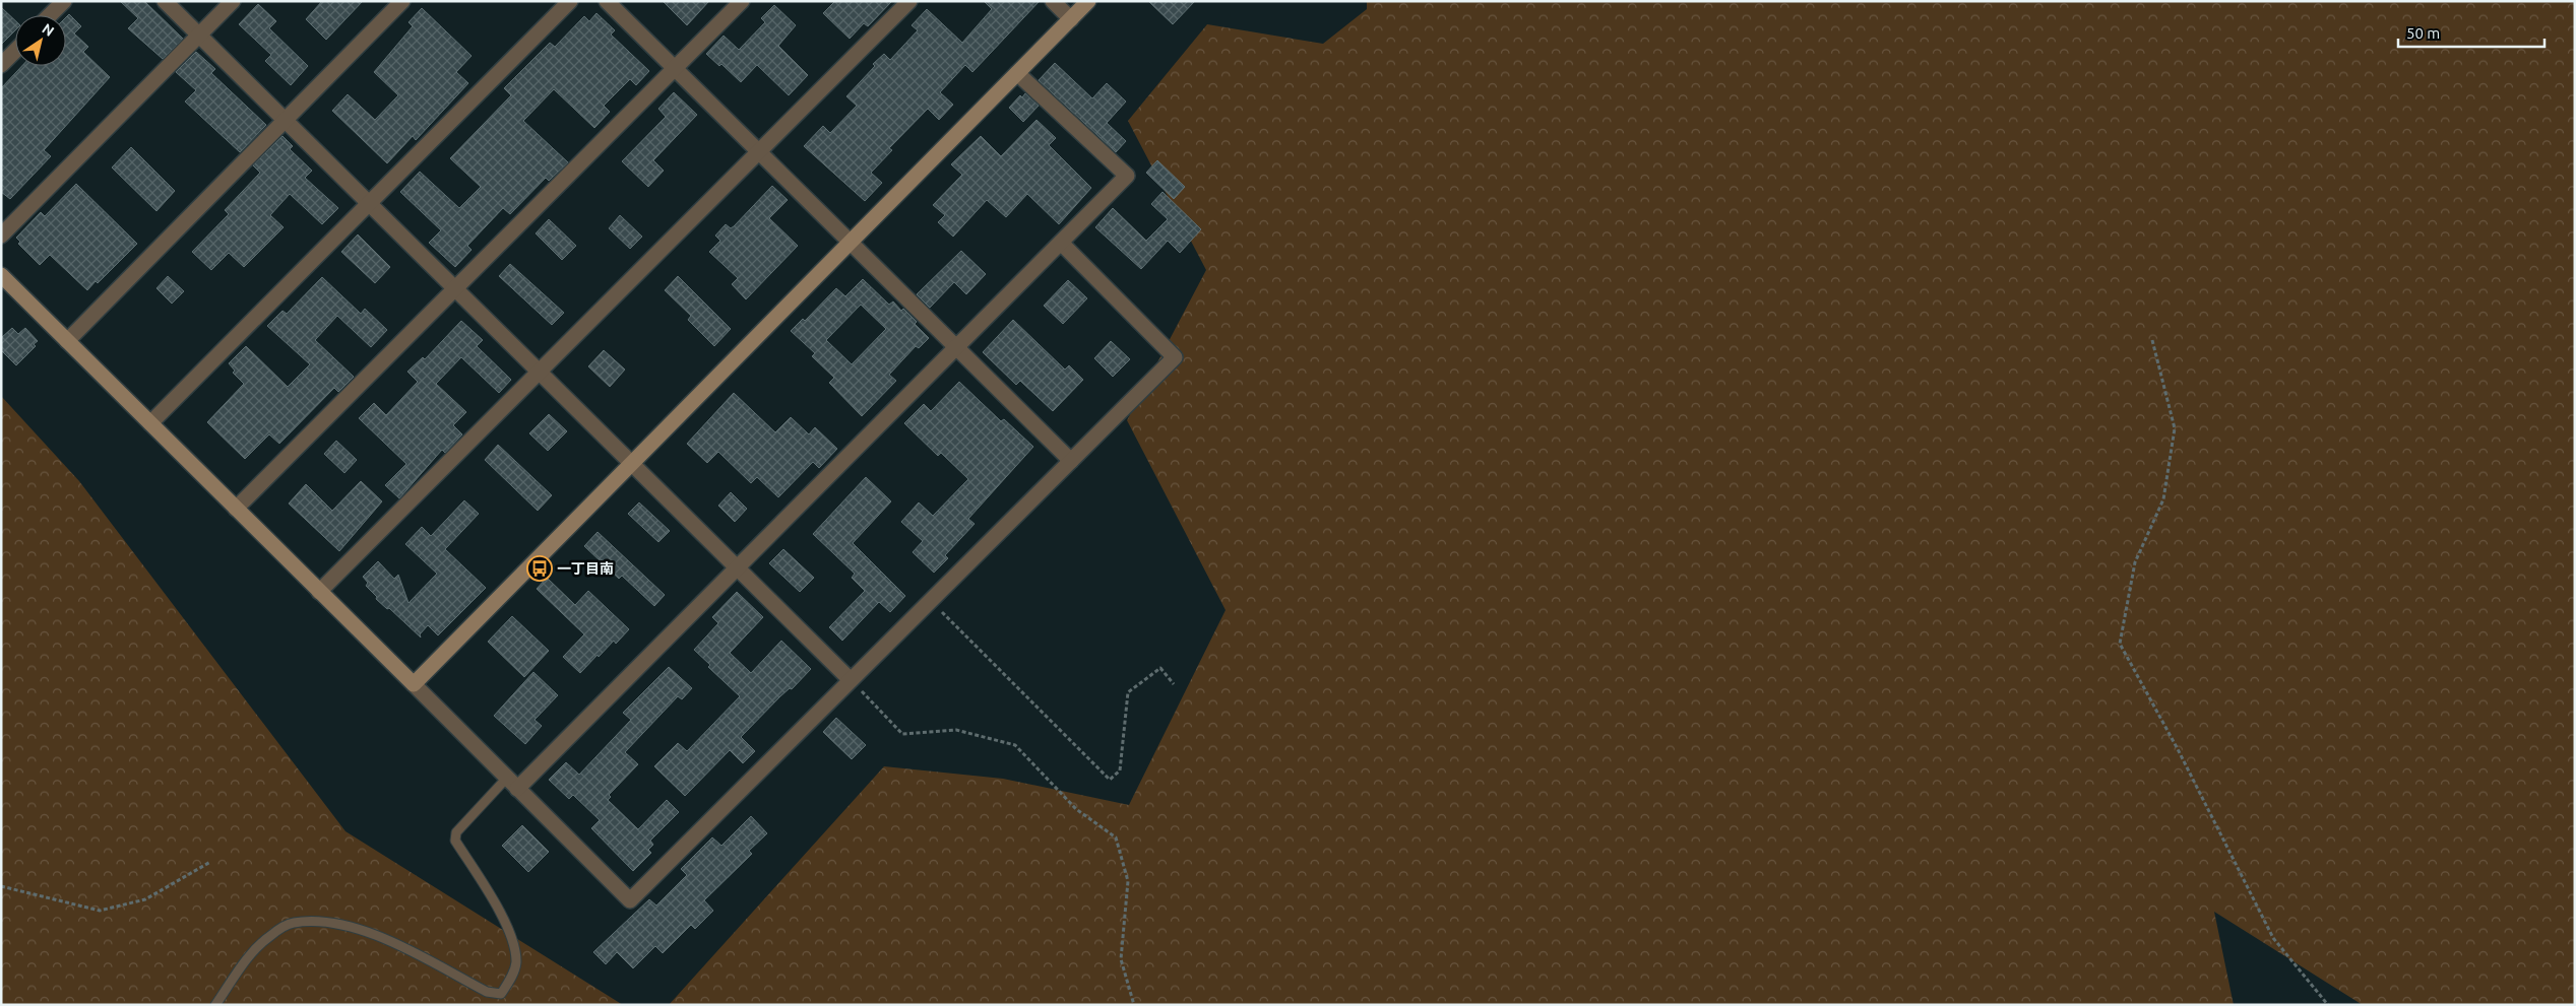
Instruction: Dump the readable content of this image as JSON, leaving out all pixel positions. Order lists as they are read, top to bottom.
{
  "places": {
    "bus stop": ["一丁目南"]
  },
  "scale_bar": "50 m",
  "north": "top right"
}
